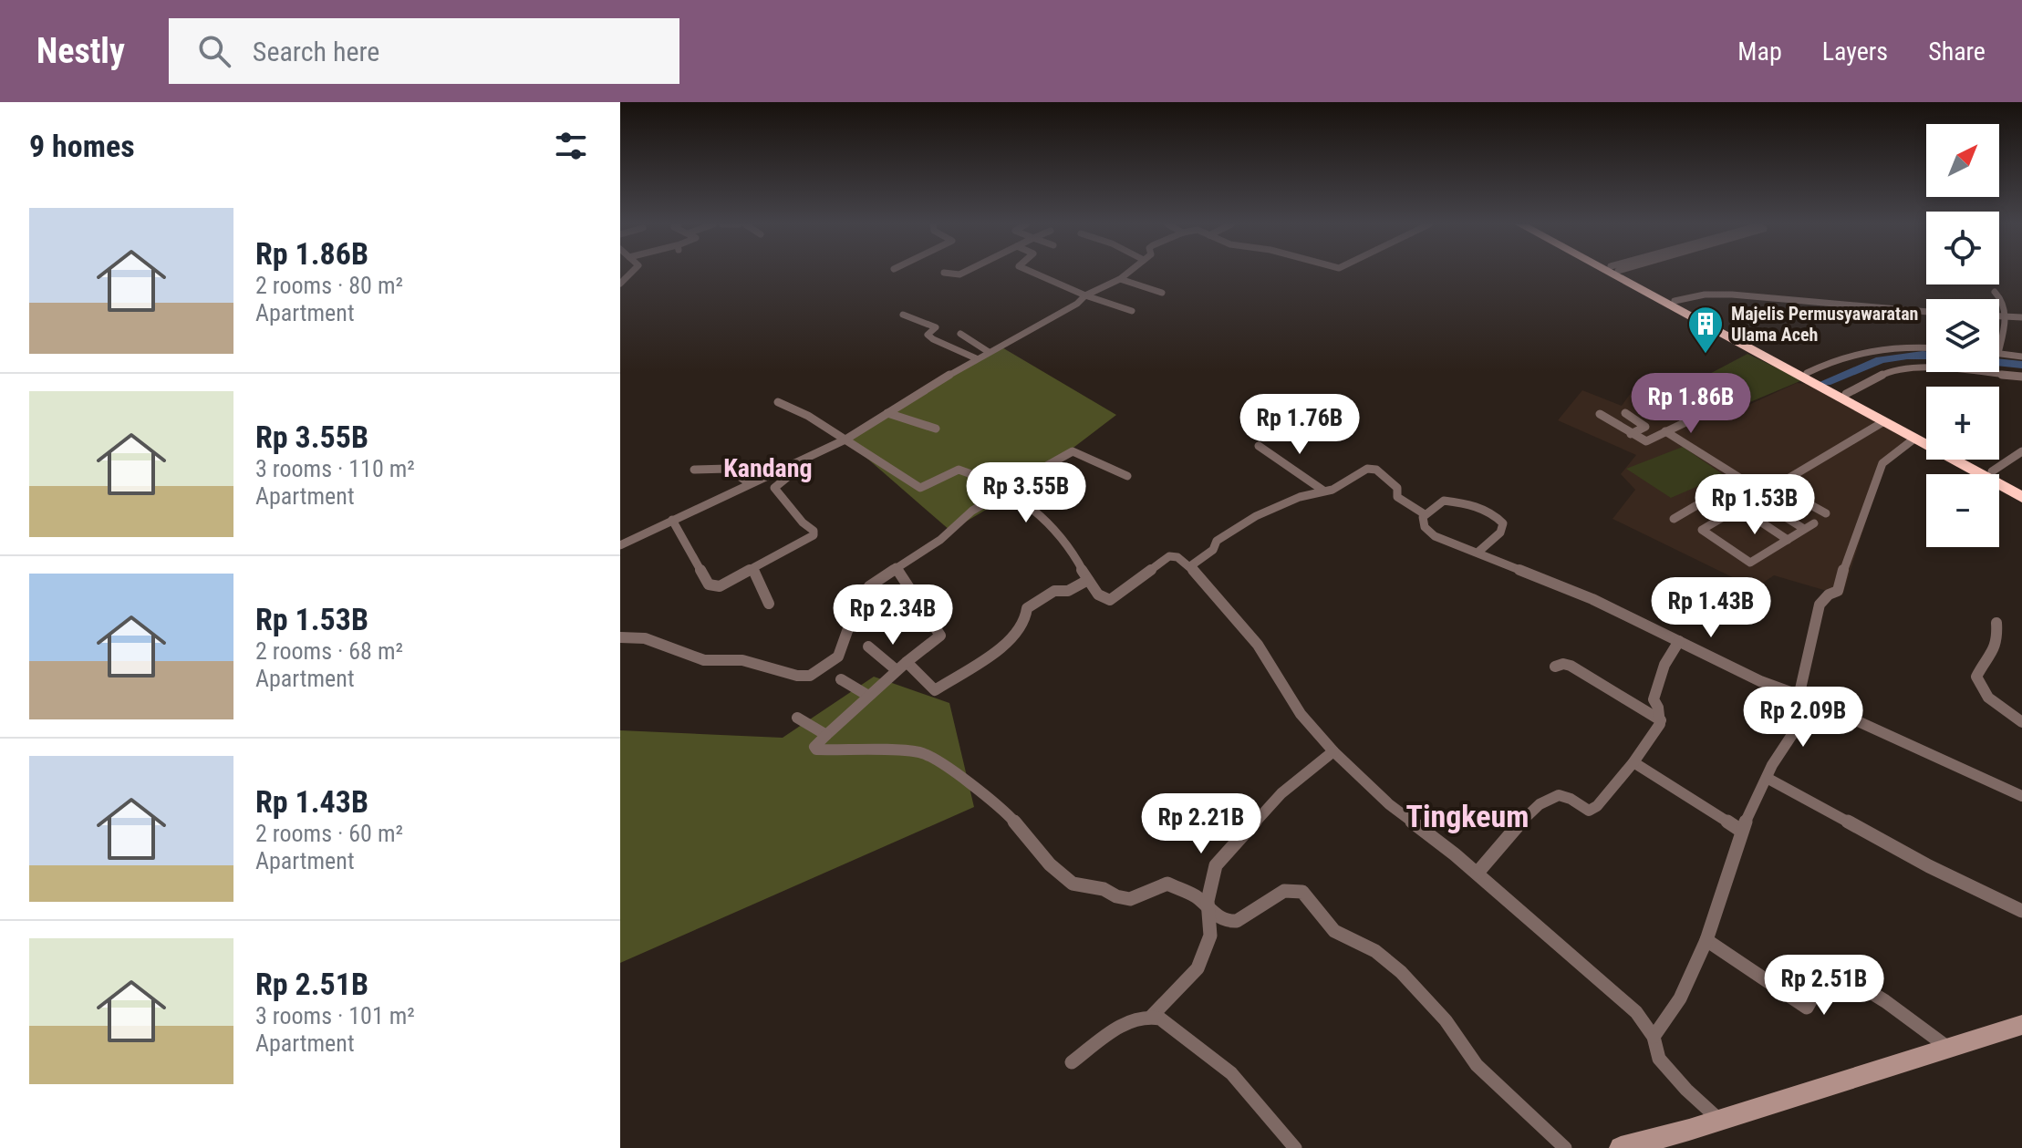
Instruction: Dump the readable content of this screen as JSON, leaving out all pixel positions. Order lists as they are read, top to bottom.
{
  "districts": ["Kandang", "Tingkeum"],
  "places": {
    "building": ["Majelis Permusyawaratan Ulama Aceh"]
  },
  "north": "top right",
  "page": {
    "header": "Nestly",
    "search": "Search here",
    "nav": ["Map", "Layers", "Share"],
    "heading": "9 homes",
    "map_buttons": ["+", "−"],
    "list": [
      {
        "name": "Rp 1.86B",
        "note": "2 rooms · 80 m² · Apartment"
      },
      {
        "name": "Rp 3.55B",
        "note": "3 rooms · 110 m² · Apartment"
      },
      {
        "name": "Rp 1.53B",
        "note": "2 rooms · 68 m² · Apartment"
      },
      {
        "name": "Rp 1.43B",
        "note": "2 rooms · 60 m² · Apartment"
      },
      {
        "name": "Rp 2.51B",
        "note": "3 rooms · 101 m² · Apartment"
      }
    ],
    "price": [
      "Rp 1.86B",
      "Rp 1.76B",
      "Rp 3.55B",
      "Rp 1.53B",
      "Rp 1.43B",
      "Rp 2.34B",
      "Rp 2.09B",
      "Rp 2.21B",
      "Rp 2.51B"
    ]
  }
}
